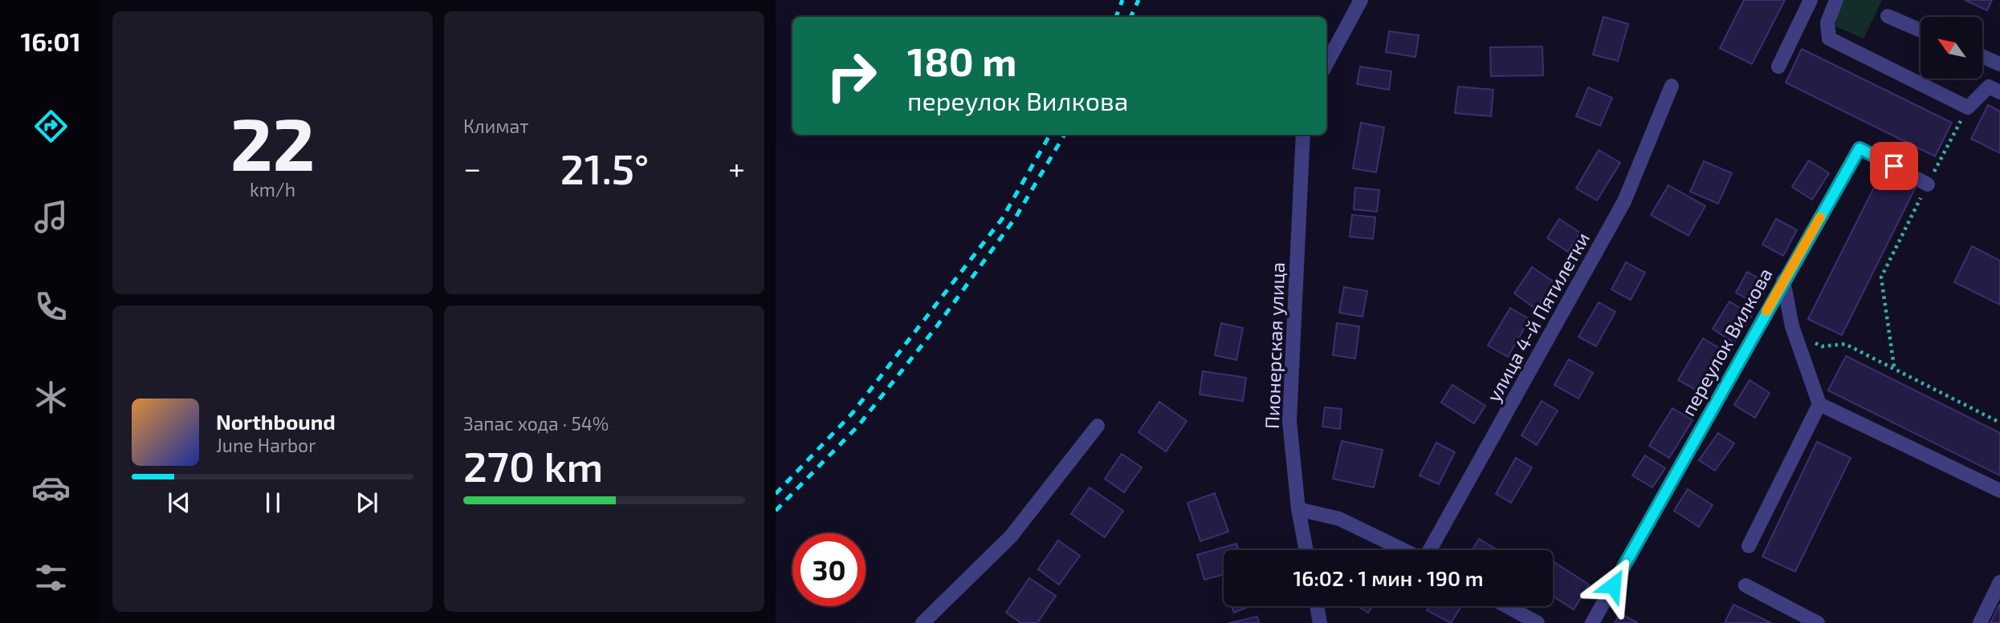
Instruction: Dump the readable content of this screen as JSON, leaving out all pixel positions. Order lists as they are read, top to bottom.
{
  "streets": {
    "street": ["улица 4-й Пятилетки", "переулок Вилкова", "Пионерская улица"]
  },
  "north": "top left",
  "page": {
    "tabs": "16:01",
    "tile": [
      ["22", "km/h"],
      "Климат",
      ["Запас хода · 54%", "270 km"]
    ],
    "turn": ["180 m", "переулок Вилкова"],
    "heat": ["−", "21.5°", "+"],
    "song": ["Northbound", "June Harbor"],
    "limit": "30",
    "trip": "16:02 · 1 мин · 190 m"
  }
}
